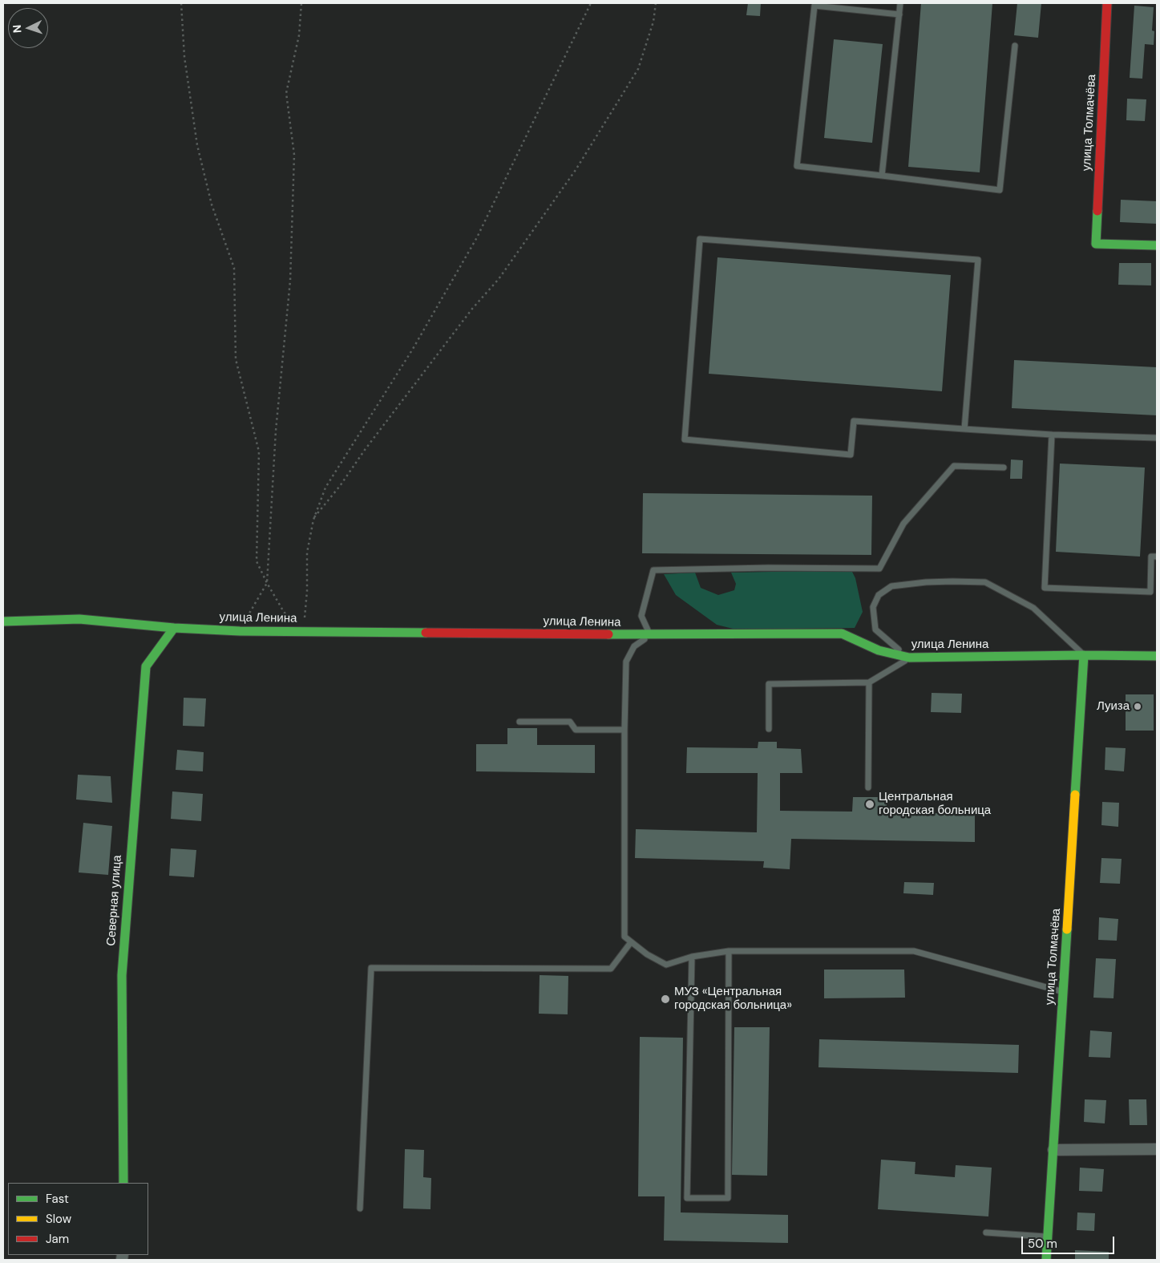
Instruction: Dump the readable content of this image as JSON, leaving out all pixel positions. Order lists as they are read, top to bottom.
{
  "streets": {
    "street": ["улица Толмачёва", "улица Ленина", "Северная улица"]
  },
  "crossings": [
    ["улица Толмачёва", "улица Ленина"],
    ["улица Ленина", "Северная улица"]
  ],
  "places": ["Луиза", "Центральная городская больница", "МУЗ «Центральная городская больница»"],
  "legend": ["Fast", "Slow", "Jam"],
  "scale_bar": "50 m",
  "north": "left"
}
